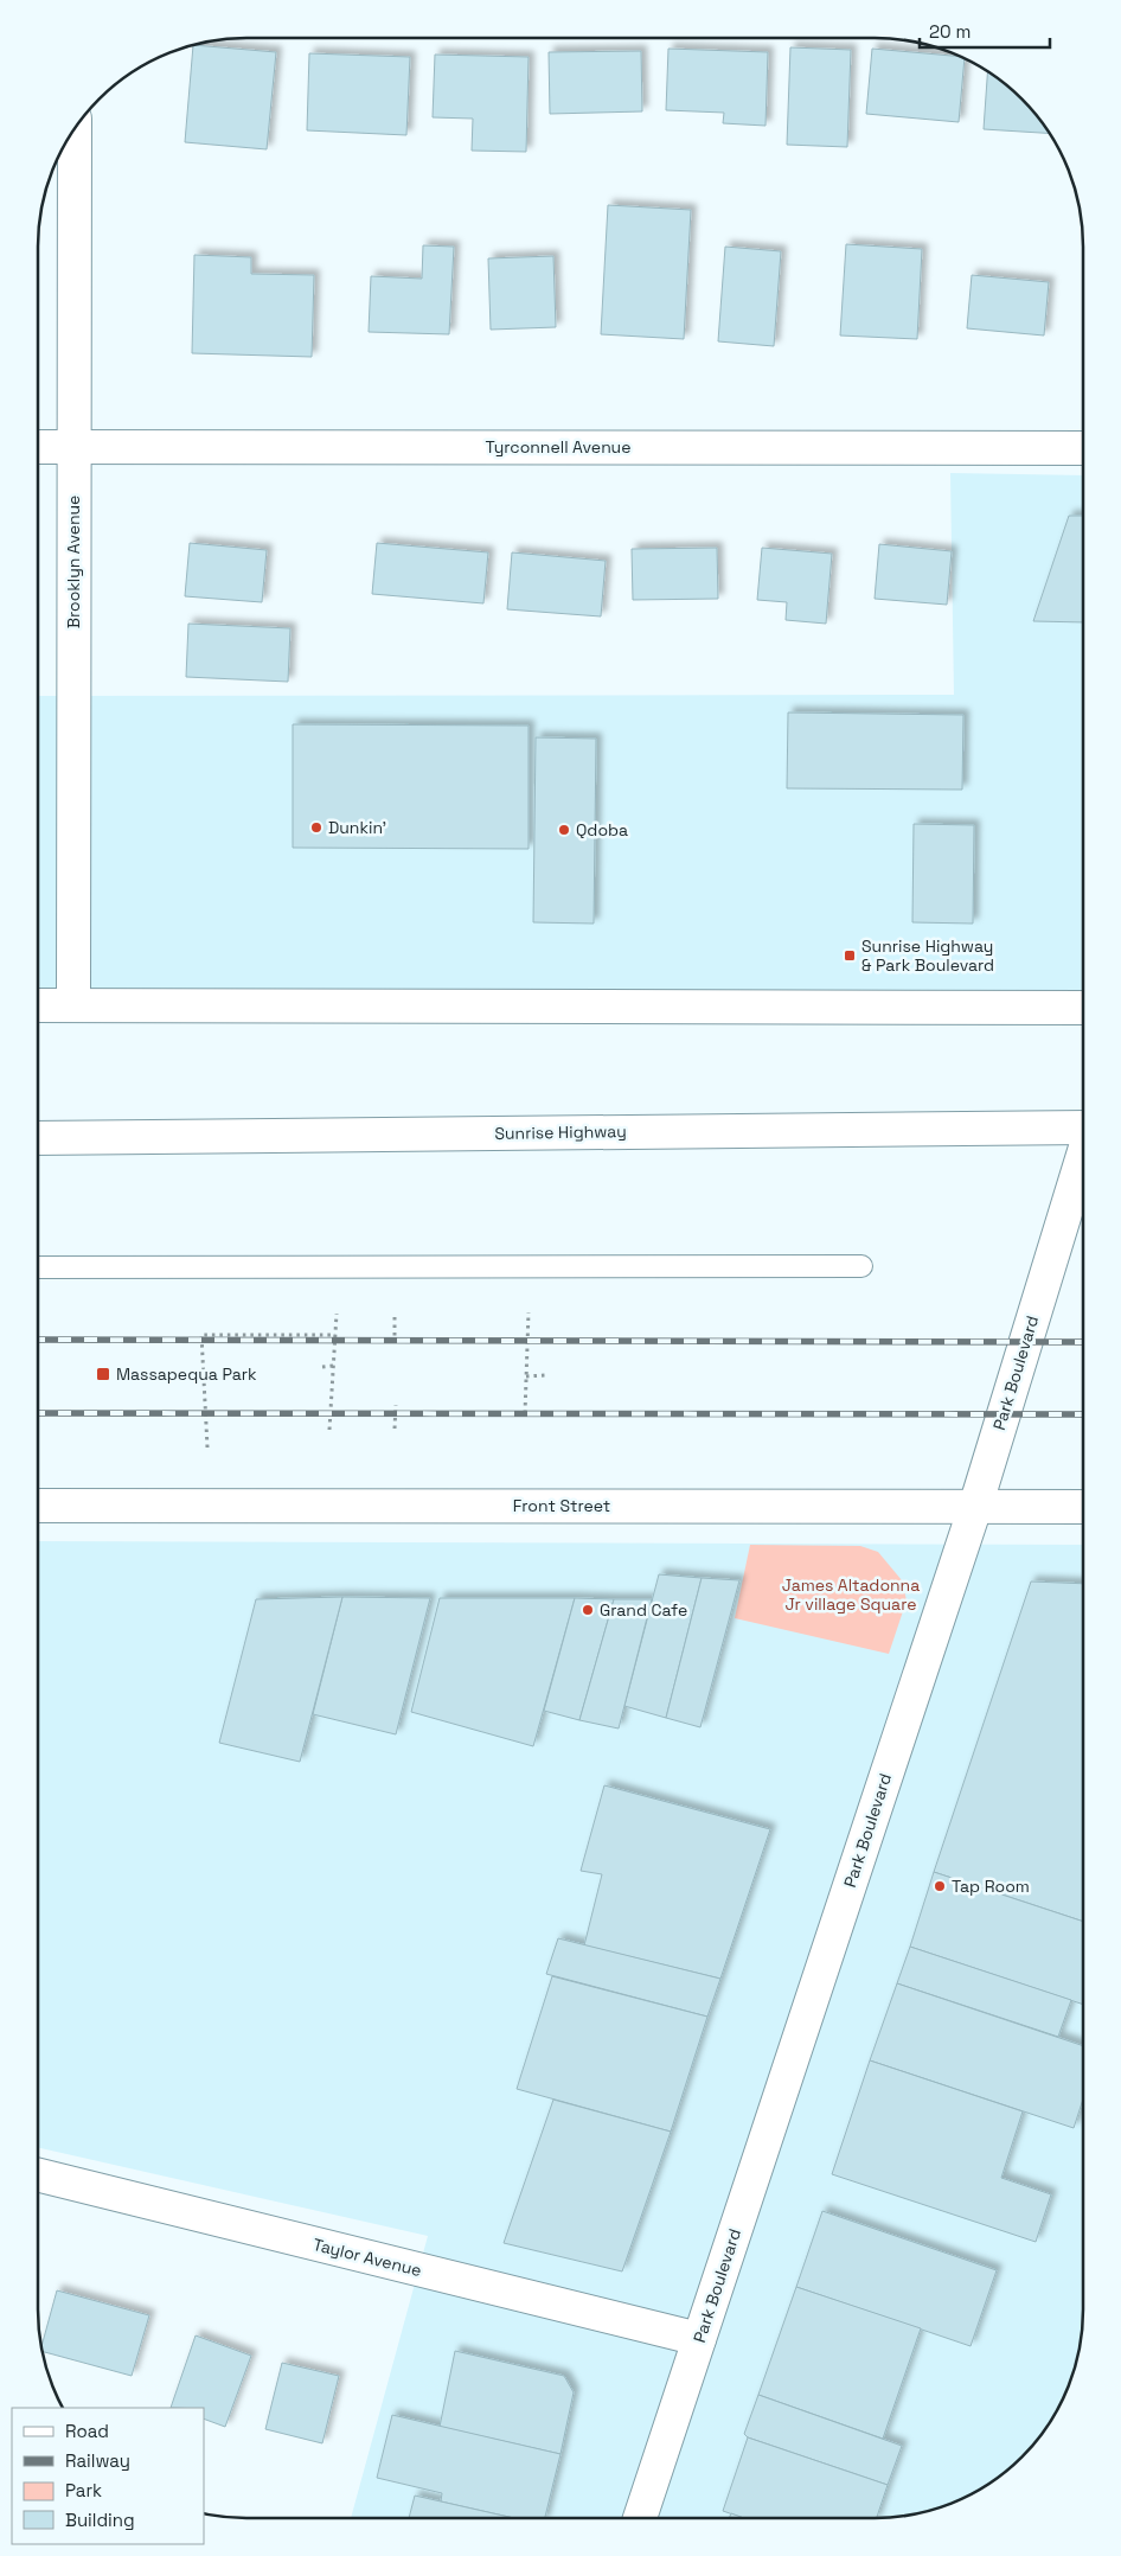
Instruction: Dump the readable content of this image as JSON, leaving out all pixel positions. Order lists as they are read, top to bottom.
{
  "streets": {
    "main road": [
      "Tyrconnell Avenue",
      "Brooklyn Avenue",
      "Sunrise Highway",
      "Park Boulevard",
      "Front Street",
      "Taylor Avenue"
    ]
  },
  "crossings": [
    ["Tyrconnell Avenue", "Brooklyn Avenue"],
    ["Park Boulevard", "Front Street"],
    ["Park Boulevard", "Taylor Avenue"]
  ],
  "parks": ["James Altadonna Jr village Square"],
  "places": {
    "other": [
      "Dunkin'",
      "Qdoba",
      "Grand Cafe",
      "Tap Room"
    ],
    "transit": ["Sunrise Highway & Park Boulevard", "Massapequa Park"]
  },
  "legend": [
    "Road",
    "Railway",
    "Park",
    "Building"
  ],
  "scale_bar": "20 m"
}
